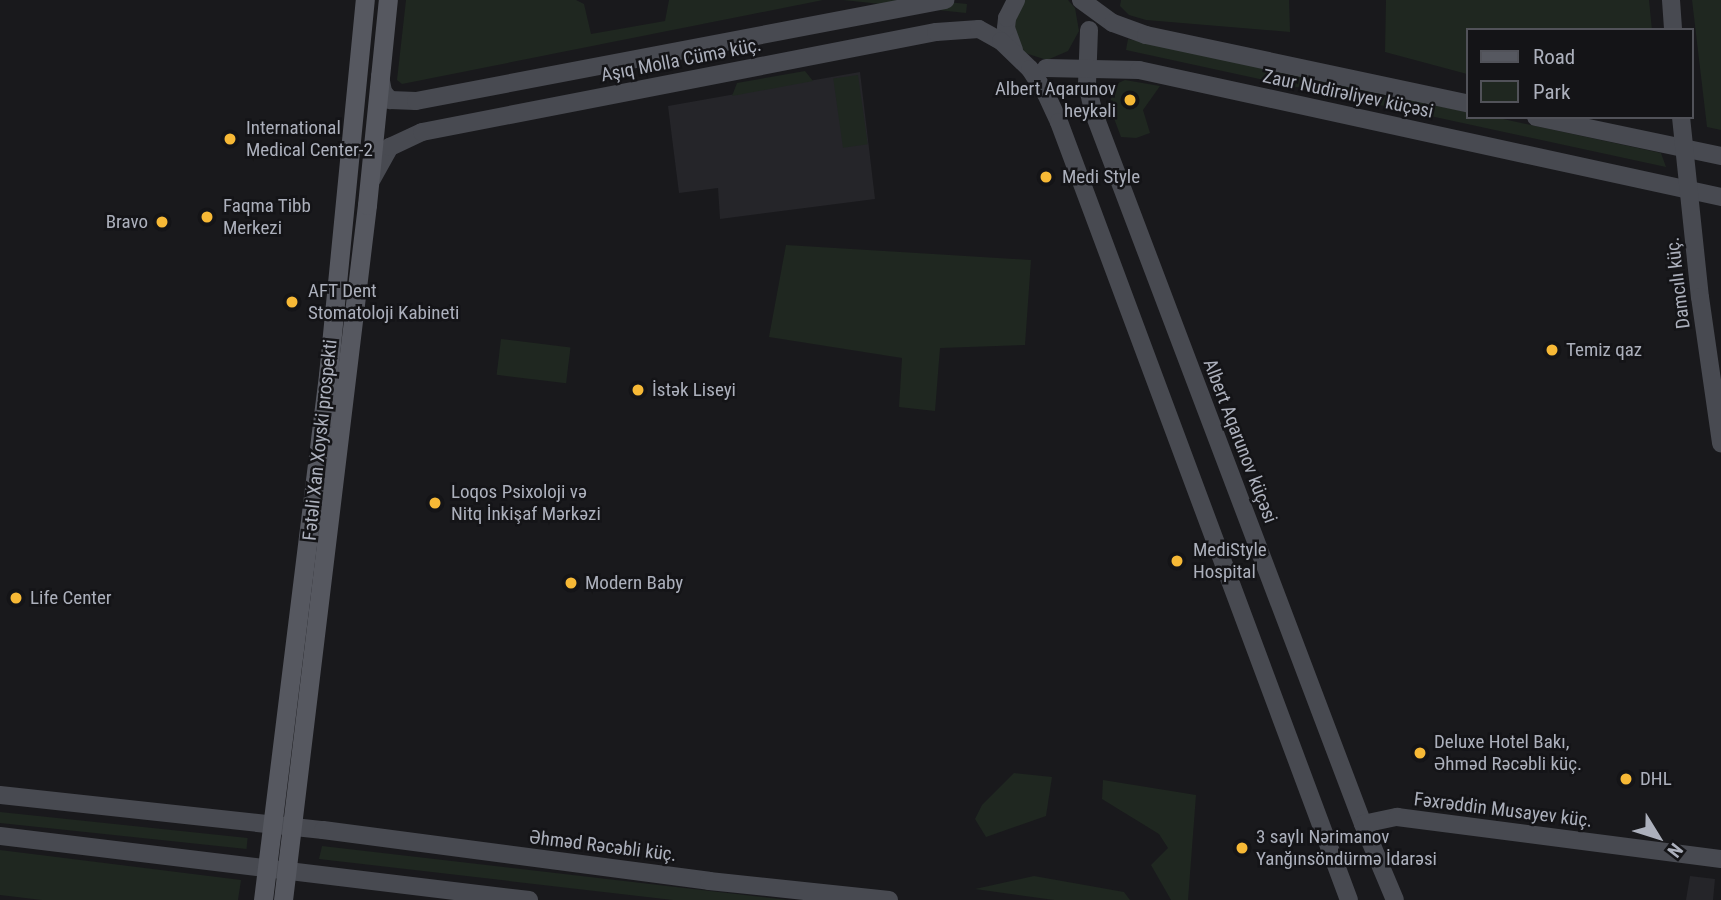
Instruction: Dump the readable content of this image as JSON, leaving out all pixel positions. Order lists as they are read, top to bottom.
{
  "streets": {
    "main road": [
      "Aşıq Molla Cümə küç.",
      "Zaur Nudirəliyev küçəsi",
      "Damcılı küç.",
      "Fətəli Xan Xoyski prospekti",
      "Albert Aqarunov küçəsi",
      "Fəxrəddin Musayev küç.",
      "Əhməd Rəcəbli küç."
    ]
  },
  "crossings": [
    ["Aşıq Molla Cümə küç.", "Fətəli Xan Xoyski prospekti"],
    ["Zaur Nudirəliyev küçəsi", "Damcılı küç."],
    ["Zaur Nudirəliyev küçəsi", "Albert Aqarunov küçəsi"],
    ["Fətəli Xan Xoyski prospekti", "Əhməd Rəcəbli küç."],
    ["Albert Aqarunov küçəsi", "Fəxrəddin Musayev küç."]
  ],
  "places": [
    "Albert Aqarunov heykəli",
    "International Medical Center-2",
    "Medi Style",
    "Faqma Tibb Merkezi",
    "Bravo",
    "AFT Dent Stomatoloji Kabineti",
    "Temiz qaz",
    "İstək Liseyi",
    "Loqos Psixoloji və Nitq İnkişaf Mərkəzi",
    "MediStyle Hospital",
    "Modern Baby",
    "Life Center",
    "Deluxe Hotel Bakı, Əhməd Rəcəbli küç.",
    "DHL",
    "3 saylı Nərimanov Yanğınsöndürmə İdarəsi"
  ],
  "legend": ["Road", "Park"],
  "north": "bottom right"
}
